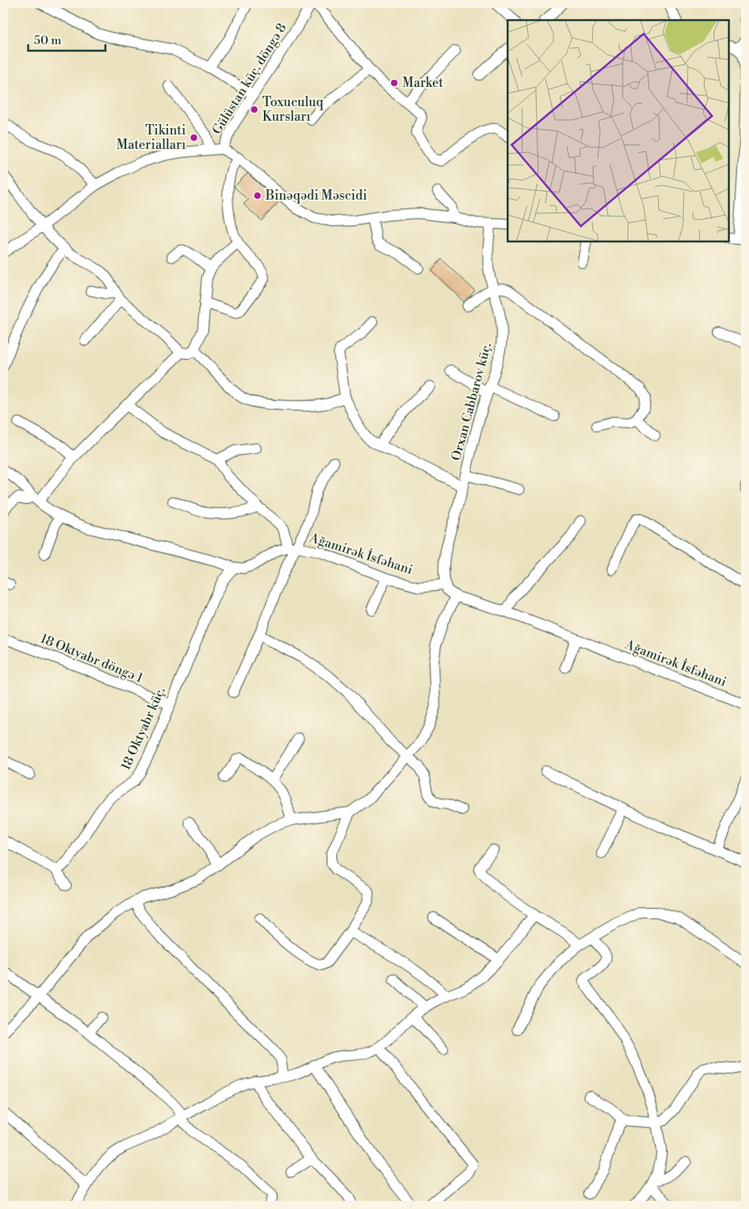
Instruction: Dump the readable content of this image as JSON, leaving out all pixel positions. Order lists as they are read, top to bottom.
{
  "streets": {
    "street": [
      "Gülüstan küç. döngə 8",
      "Orxan Cabbarov küç.",
      "Ağamirək İsfəhani",
      "18 Oktyabr döngə 1",
      "18 Oktyabr küç."
    ]
  },
  "crossings": [
    ["Orxan Cabbarov küç.", "Ağamirək İsfəhani"],
    ["Ağamirək İsfəhani", "18 Oktyabr küç."],
    ["18 Oktyabr döngə 1", "18 Oktyabr küç."]
  ],
  "places": [
    "Market",
    "Toxuculuq Kursları",
    "Tikinti Materialları",
    "Binəqədi Məscidi"
  ],
  "scale_bar": "50 m"
}
